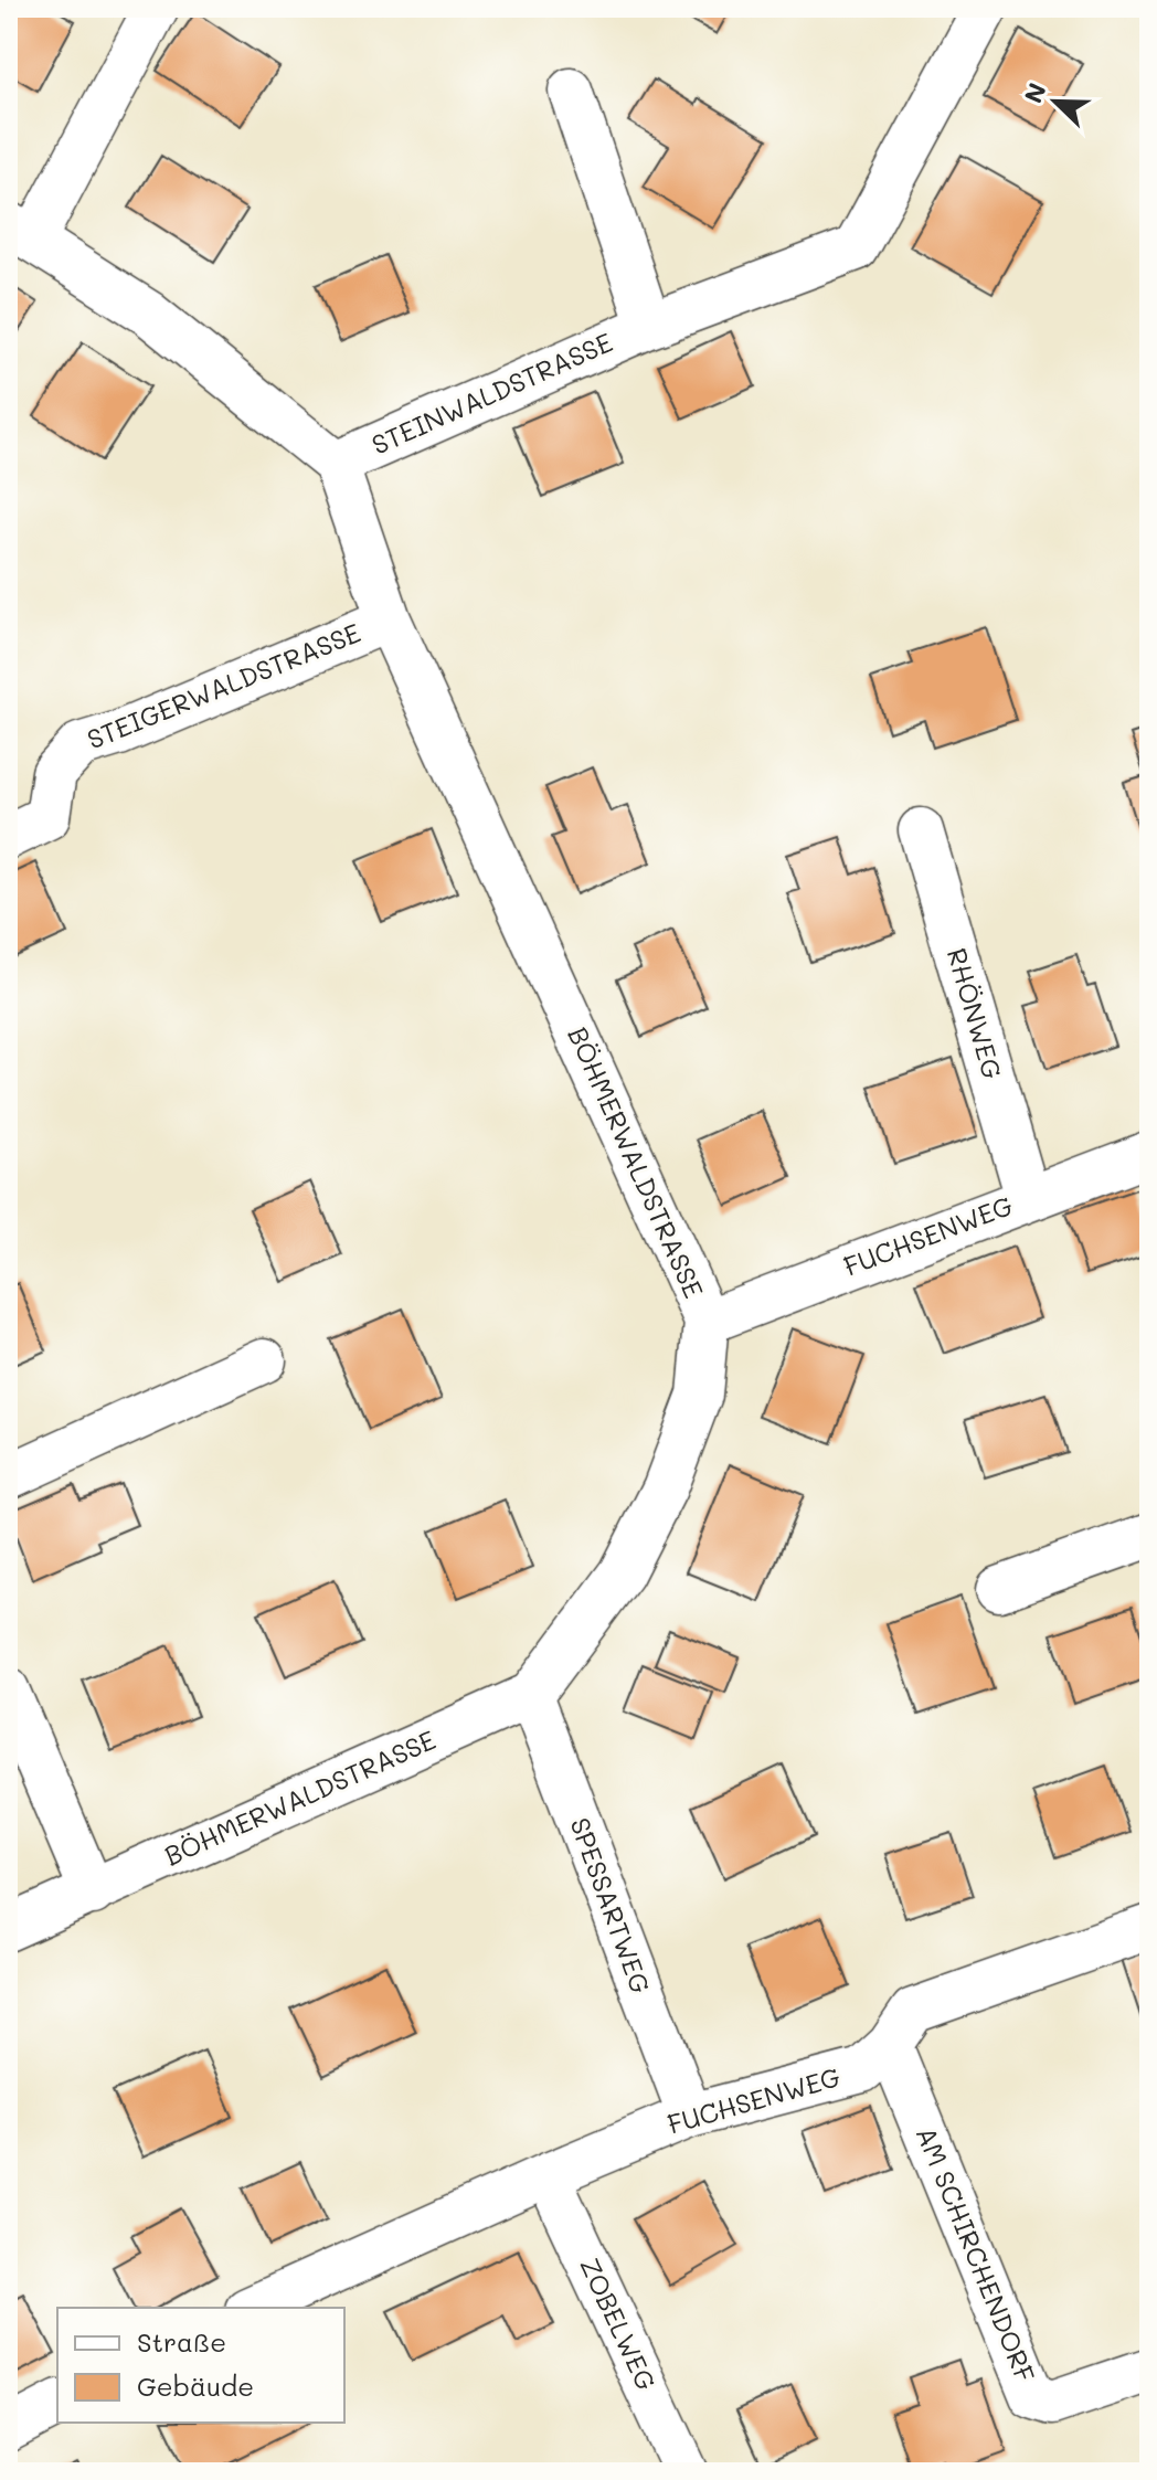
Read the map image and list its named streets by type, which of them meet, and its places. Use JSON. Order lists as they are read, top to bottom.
{
  "streets": {
    "street": [
      "STEINWALDSTRASSE",
      "STEIGERWALDSTRASSE",
      "RHÖNWEG",
      "BÖHMERWALDSTRASSE",
      "FUCHSENWEG",
      "SPESSARTWEG",
      "AM SCHIRCHENDORF",
      "ZOBELWEG"
    ]
  },
  "crossings": [
    ["STEINWALDSTRASSE", "BÖHMERWALDSTRASSE"],
    ["STEIGERWALDSTRASSE", "BÖHMERWALDSTRASSE"],
    ["RHÖNWEG", "FUCHSENWEG"],
    ["BÖHMERWALDSTRASSE", "FUCHSENWEG"],
    ["BÖHMERWALDSTRASSE", "SPESSARTWEG"],
    ["FUCHSENWEG", "SPESSARTWEG"],
    ["FUCHSENWEG", "AM SCHIRCHENDORF"],
    ["FUCHSENWEG", "ZOBELWEG"]
  ],
  "legend": ["Straße", "Gebäude"],
  "north": "top left"
}
